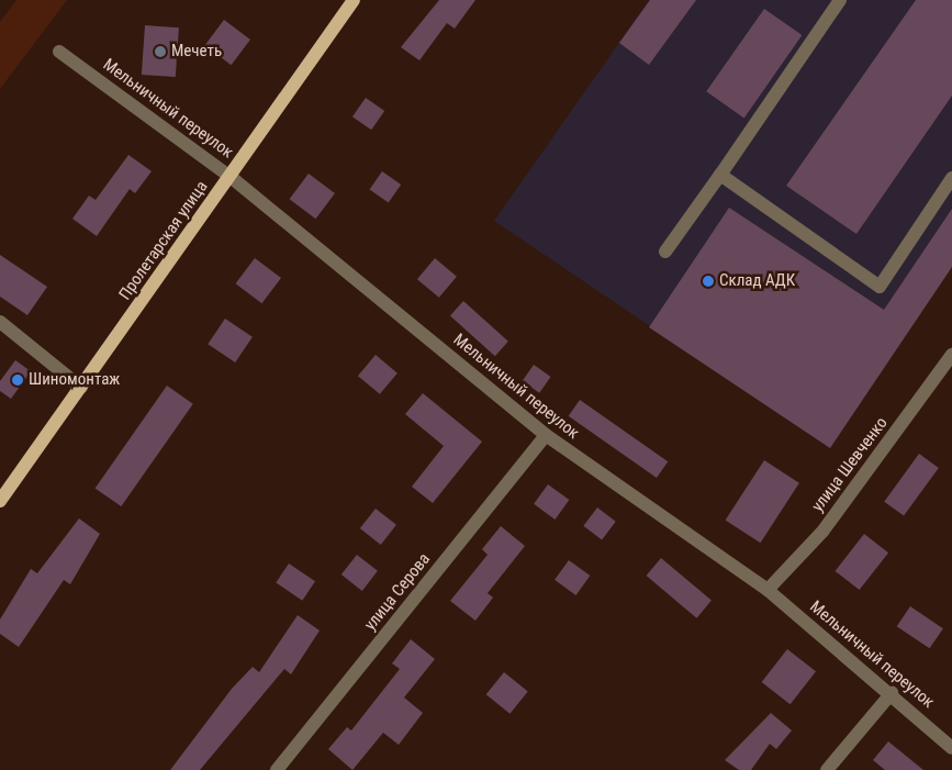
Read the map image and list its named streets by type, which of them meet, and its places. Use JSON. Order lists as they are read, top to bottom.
{
  "streets": {
    "main road": ["Пролетарская улица"],
    "street": ["Мельничный переулок", "улица Шевченко", "улица Серова"]
  },
  "crossings": [
    ["Мельничный переулок", "Пролетарская улица"],
    ["Мельничный переулок", "улица Шевченко"],
    ["Мельничный переулок", "улица Серова"]
  ],
  "places": ["Мечеть", "Склад АДК", "Шиномонтаж"]
}
